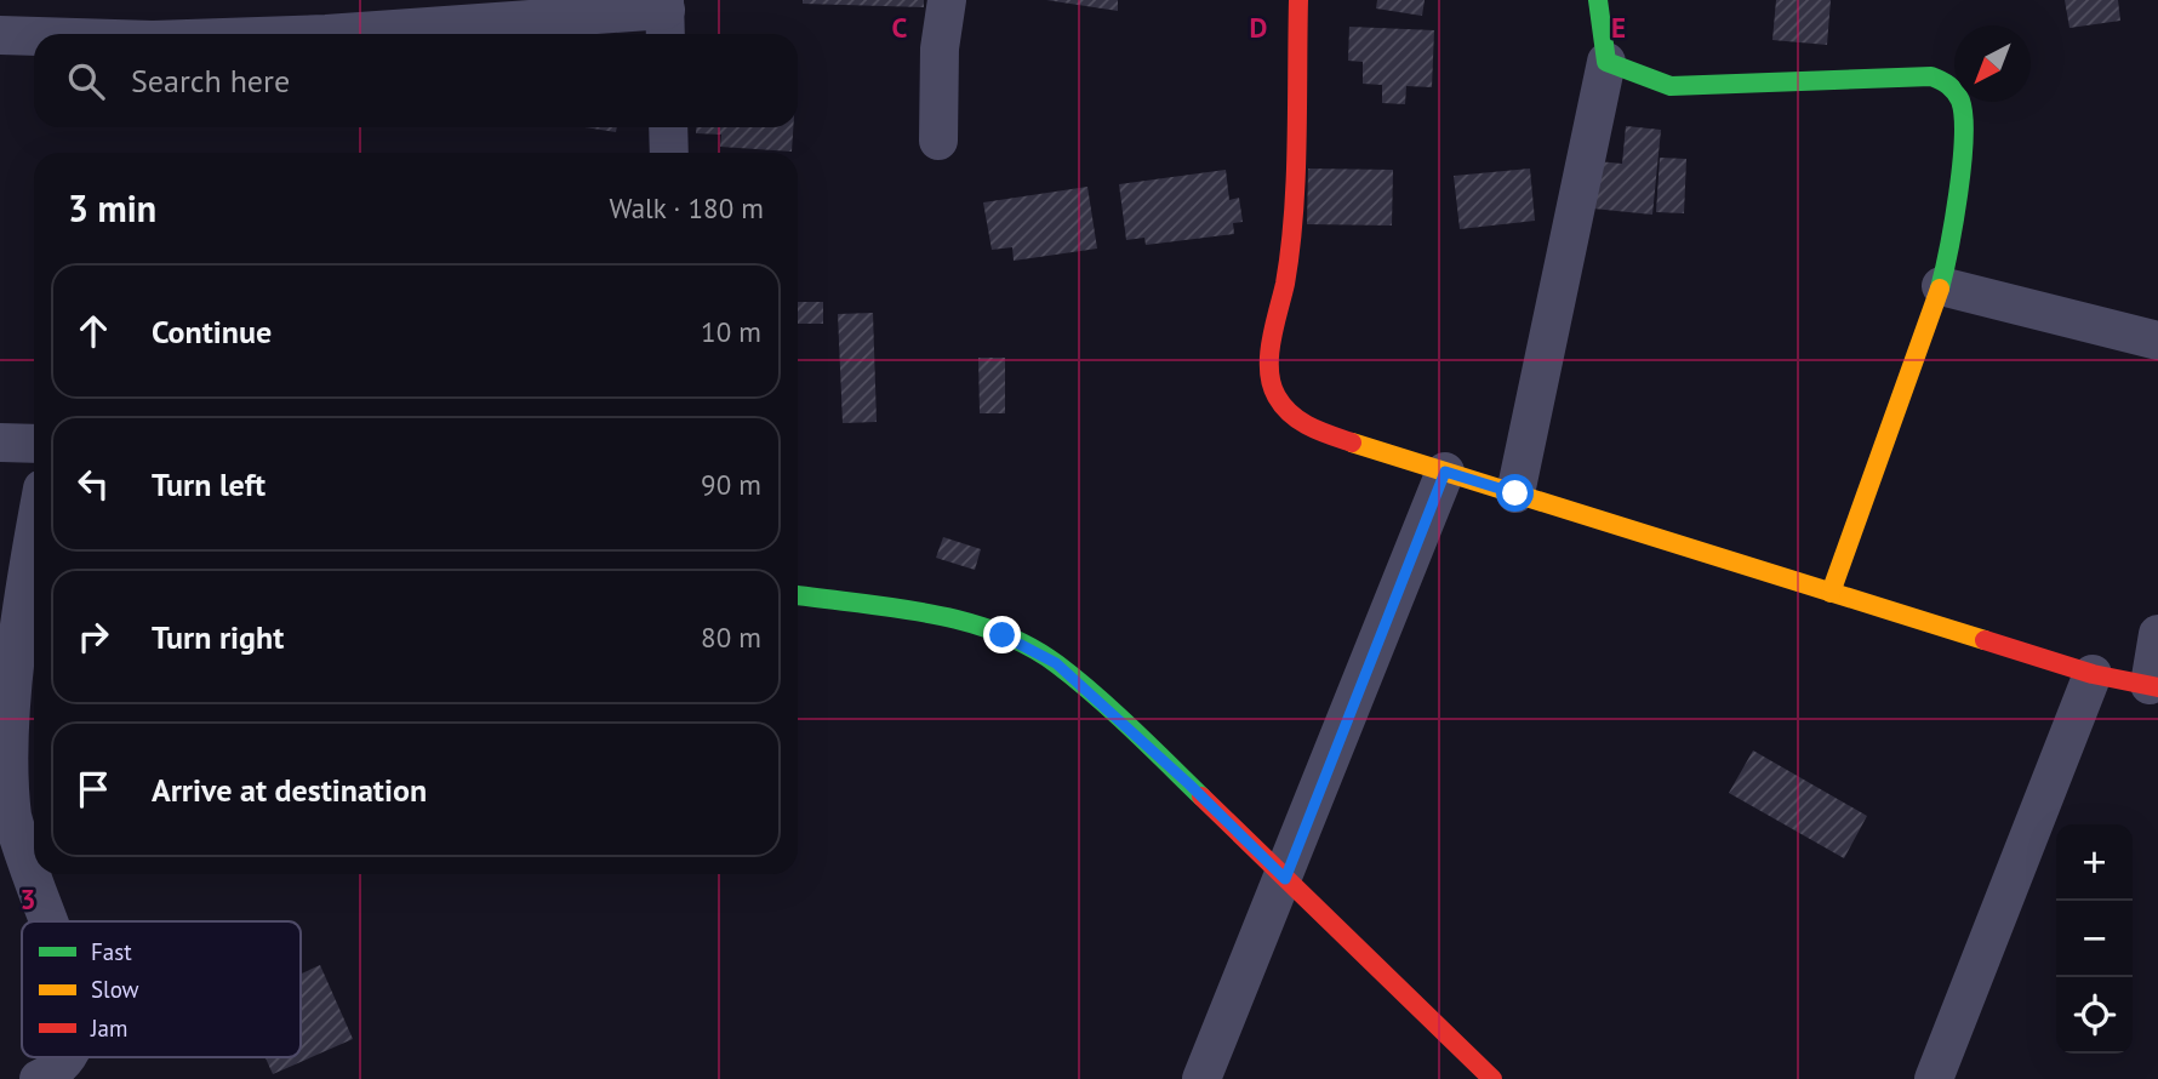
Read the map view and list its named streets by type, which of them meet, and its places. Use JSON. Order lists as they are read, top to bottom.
{
  "legend": ["Fast", "Slow", "Jam"],
  "north": "bottom left",
  "page": {
    "search": "Search here",
    "heading": ["3 min", "Walk · 180 m"],
    "list": [
      ["Continue", "10 m"],
      ["Turn left", "90 m"],
      ["Turn right", "80 m"],
      "Arrive at destination"
    ],
    "map_buttons": ["+", "−"]
  },
  "grid": {
    "columns": ["C", "D", "E"],
    "rows": ["3"]
  }
}
